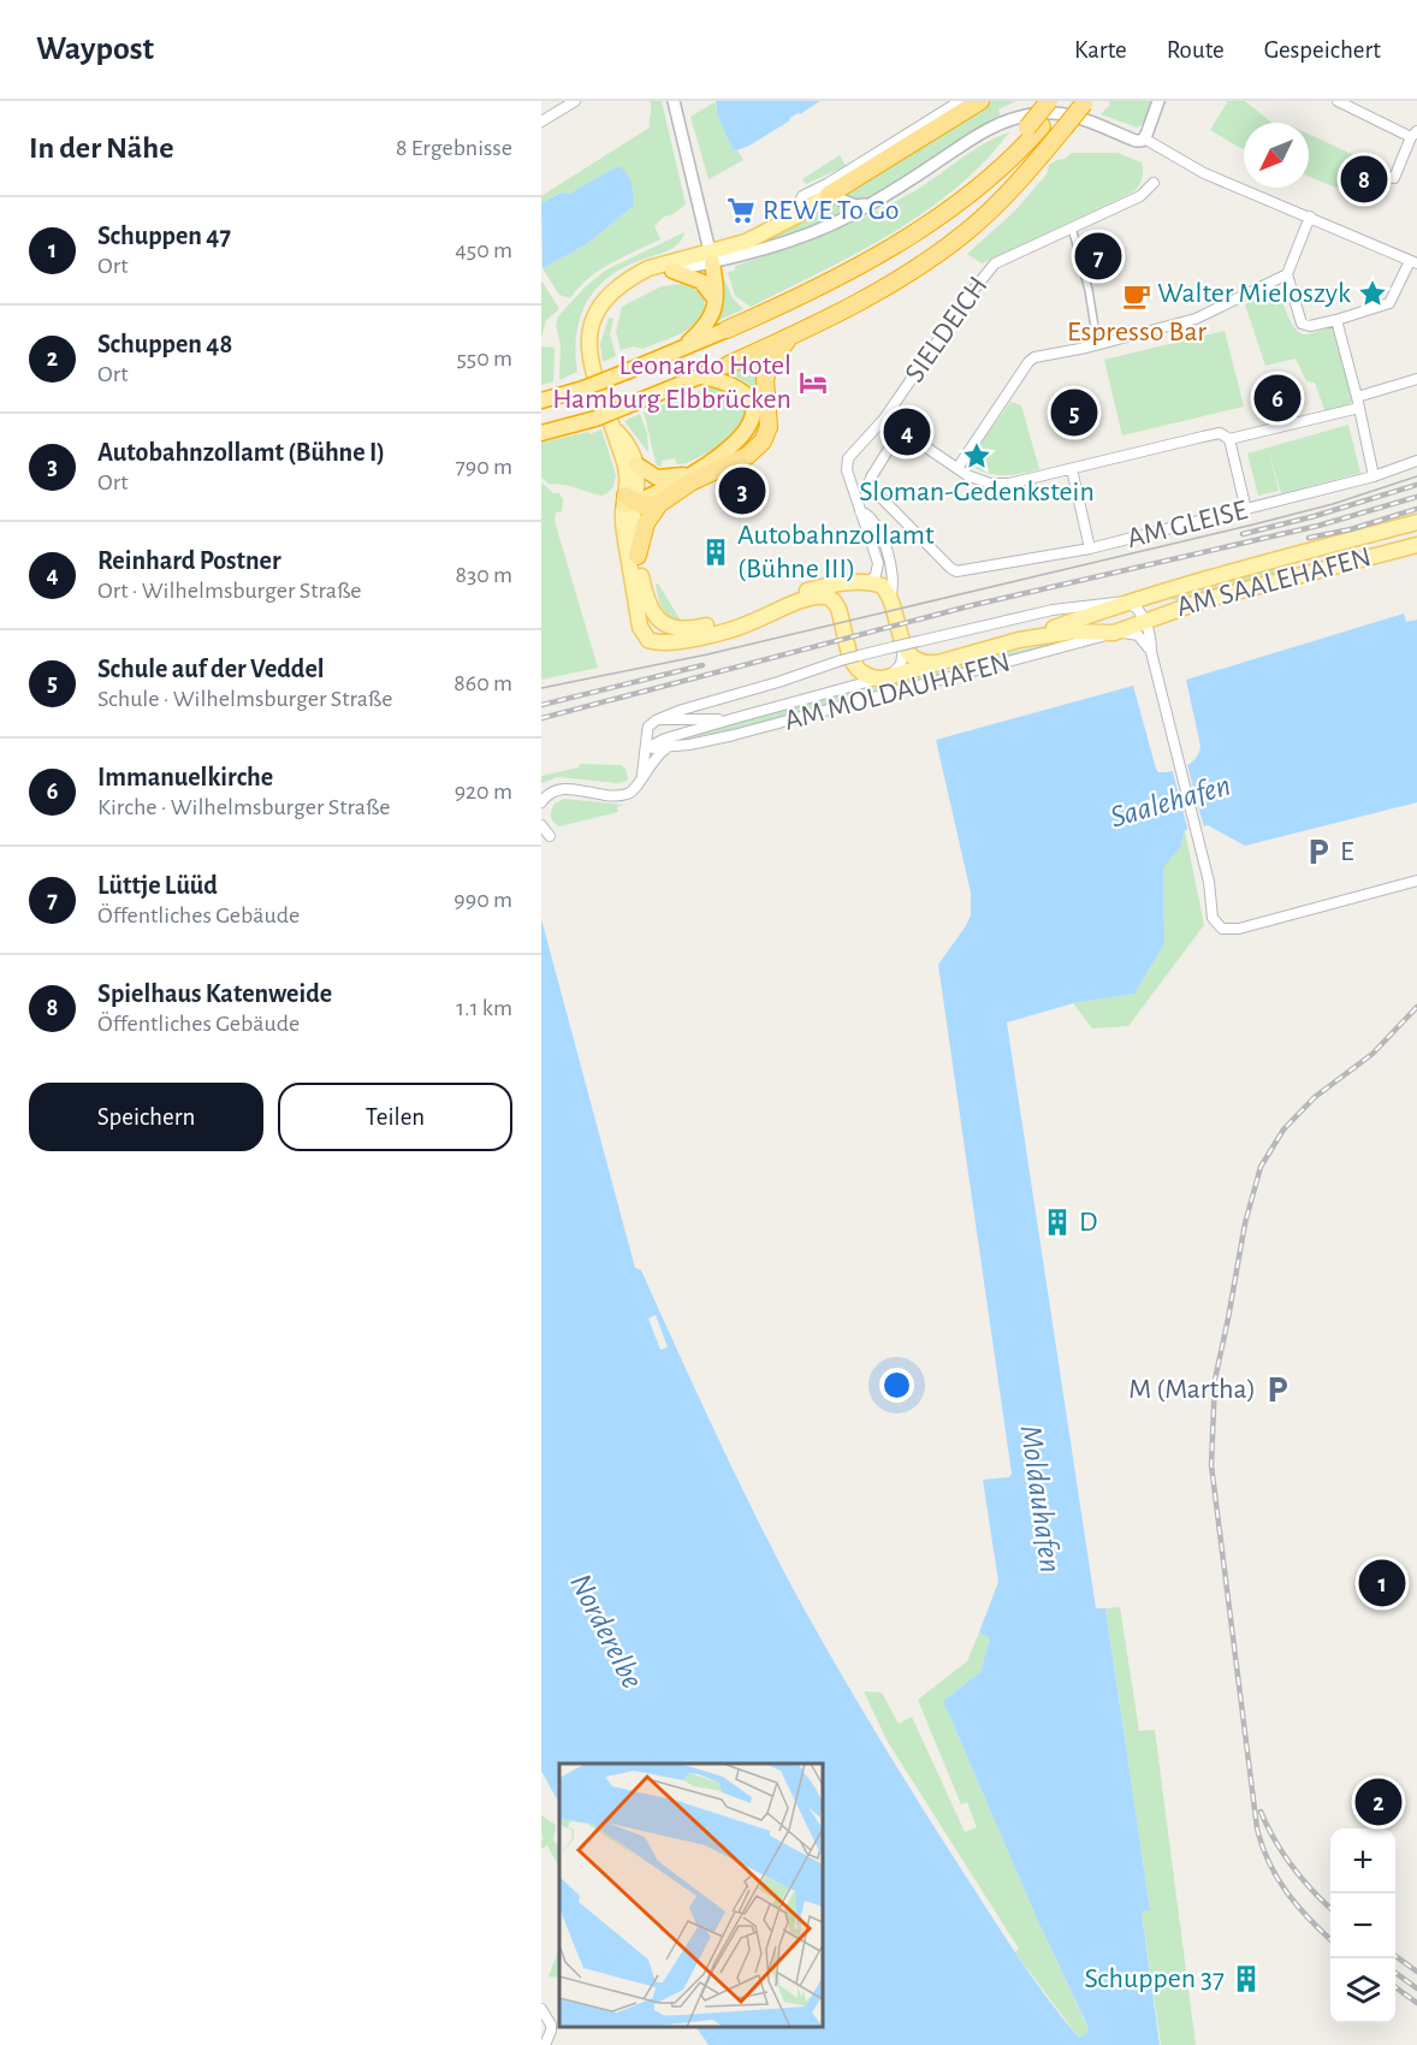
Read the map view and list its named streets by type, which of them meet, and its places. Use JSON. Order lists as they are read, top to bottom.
{
  "streets": {
    "main road": ["AM SAALEHAFEN", "AM MOLDAUHAFEN"],
    "street": ["SIELDEICH", "AM GLEISE"]
  },
  "crossings": [
    ["AM SAALEHAFEN", "AM MOLDAUHAFEN"]
  ],
  "water": ["Saalehafen", "Moldauhafen", "Norderelbe"],
  "places": {
    "supermarket": ["REWE To Go"],
    "place": ["Walter Mieloszyk", "Sloman-Gedenkstein"],
    "cafe": ["Espresso Bar"],
    "hotel": ["Leonardo Hotel Hamburg Elbbrücken"],
    "building": ["Autobahnzollamt (Bühne III)", "D", "Schuppen 37"],
    "parking": ["E", "M (Martha)"]
  },
  "north": "bottom left",
  "page": {
    "header": "Waypost",
    "nav": ["Karte", "Route", "Gespeichert"],
    "heading": ["In der Nähe", "8 Ergebnisse"],
    "pins": [
      "8",
      "7",
      "6",
      "5",
      "4",
      "3",
      "1",
      "2"
    ],
    "list": [
      {
        "mark": "1",
        "name": "Schuppen 47",
        "note": "Ort",
        "value": "450 m"
      },
      {
        "mark": "2",
        "name": "Schuppen 48",
        "note": "Ort",
        "value": "550 m"
      },
      {
        "mark": "3",
        "name": "Autobahnzollamt (Bühne I)",
        "note": "Ort",
        "value": "790 m"
      },
      {
        "mark": "4",
        "name": "Reinhard Postner",
        "note": "Ort · Wilhelmsburger Straße",
        "value": "830 m"
      },
      {
        "mark": "5",
        "name": "Schule auf der Veddel",
        "note": "Schule · Wilhelmsburger Straße",
        "value": "860 m"
      },
      {
        "mark": "6",
        "name": "Immanuelkirche",
        "note": "Kirche · Wilhelmsburger Straße",
        "value": "920 m"
      },
      {
        "mark": "7",
        "name": "Lüttje Lüüd",
        "note": "Öffentliches Gebäude",
        "value": "990 m"
      },
      {
        "mark": "8",
        "name": "Spielhaus Katenweide",
        "note": "Öffentliches Gebäude",
        "value": "1.1 km"
      }
    ],
    "buttons": ["Speichern", "Teilen"],
    "map_buttons": ["+", "−"]
  }
}
